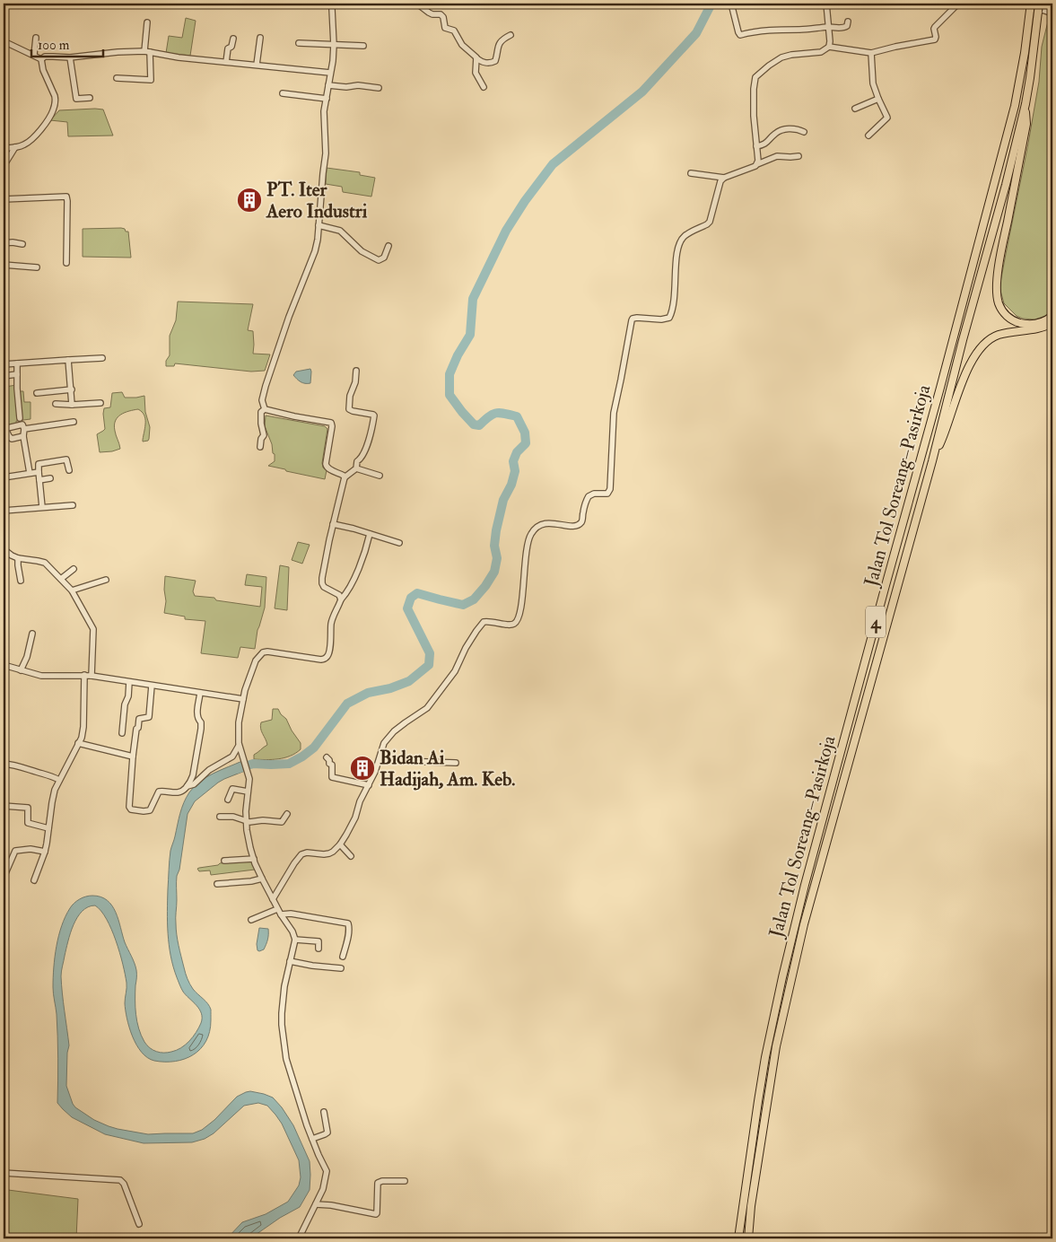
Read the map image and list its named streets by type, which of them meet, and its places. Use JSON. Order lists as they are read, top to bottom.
{
  "streets": {
    "highway": ["Jalan Tol Soreang–Pasirkoja", "4"]
  },
  "places": {
    "building": ["PT. Iter Aero Industri", "Bidan Ai Hadijah, Am. Keb."]
  },
  "scale_bar": "100 m"
}
